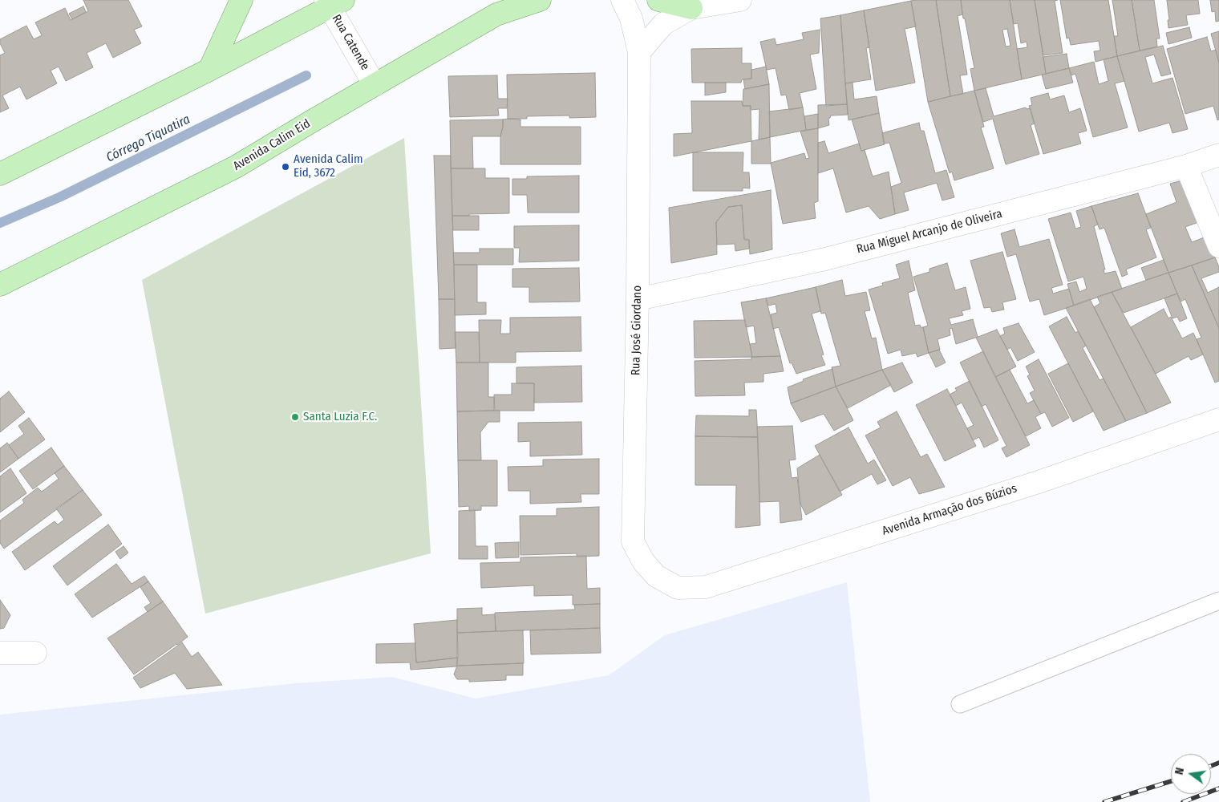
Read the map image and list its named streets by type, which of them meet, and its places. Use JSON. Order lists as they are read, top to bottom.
{
  "streets": {
    "main road": ["Avenida Calim Eid"],
    "street": [
      "Rua Catende",
      "Rua Miguel Arcanjo de Oliveira",
      "Rua José Giordano",
      "Avenida Armação dos Búzios"
    ]
  },
  "crossings": [
    ["Rua Catende", "Avenida Calim Eid"],
    ["Rua Miguel Arcanjo de Oliveira", "Rua José Giordano"],
    ["Rua José Giordano", "Avenida Armação dos Búzios"]
  ],
  "water": ["Córrego Tiquatira"],
  "places": ["Avenida Calim Eid, 3672", "Santa Luzia F.C."],
  "north": "left"
}
